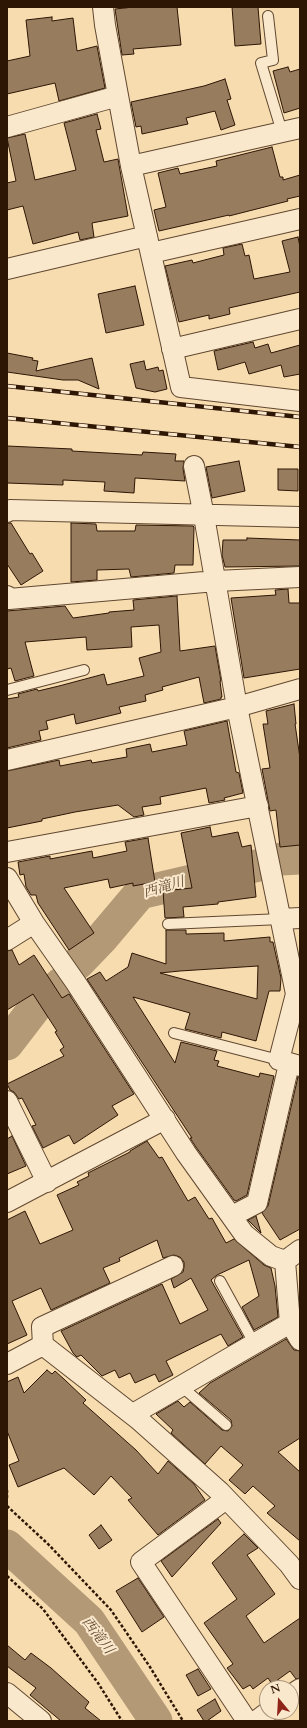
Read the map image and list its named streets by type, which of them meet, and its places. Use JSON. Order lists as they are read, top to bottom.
{
  "water": ["西滝川"],
  "north": "top"
}
